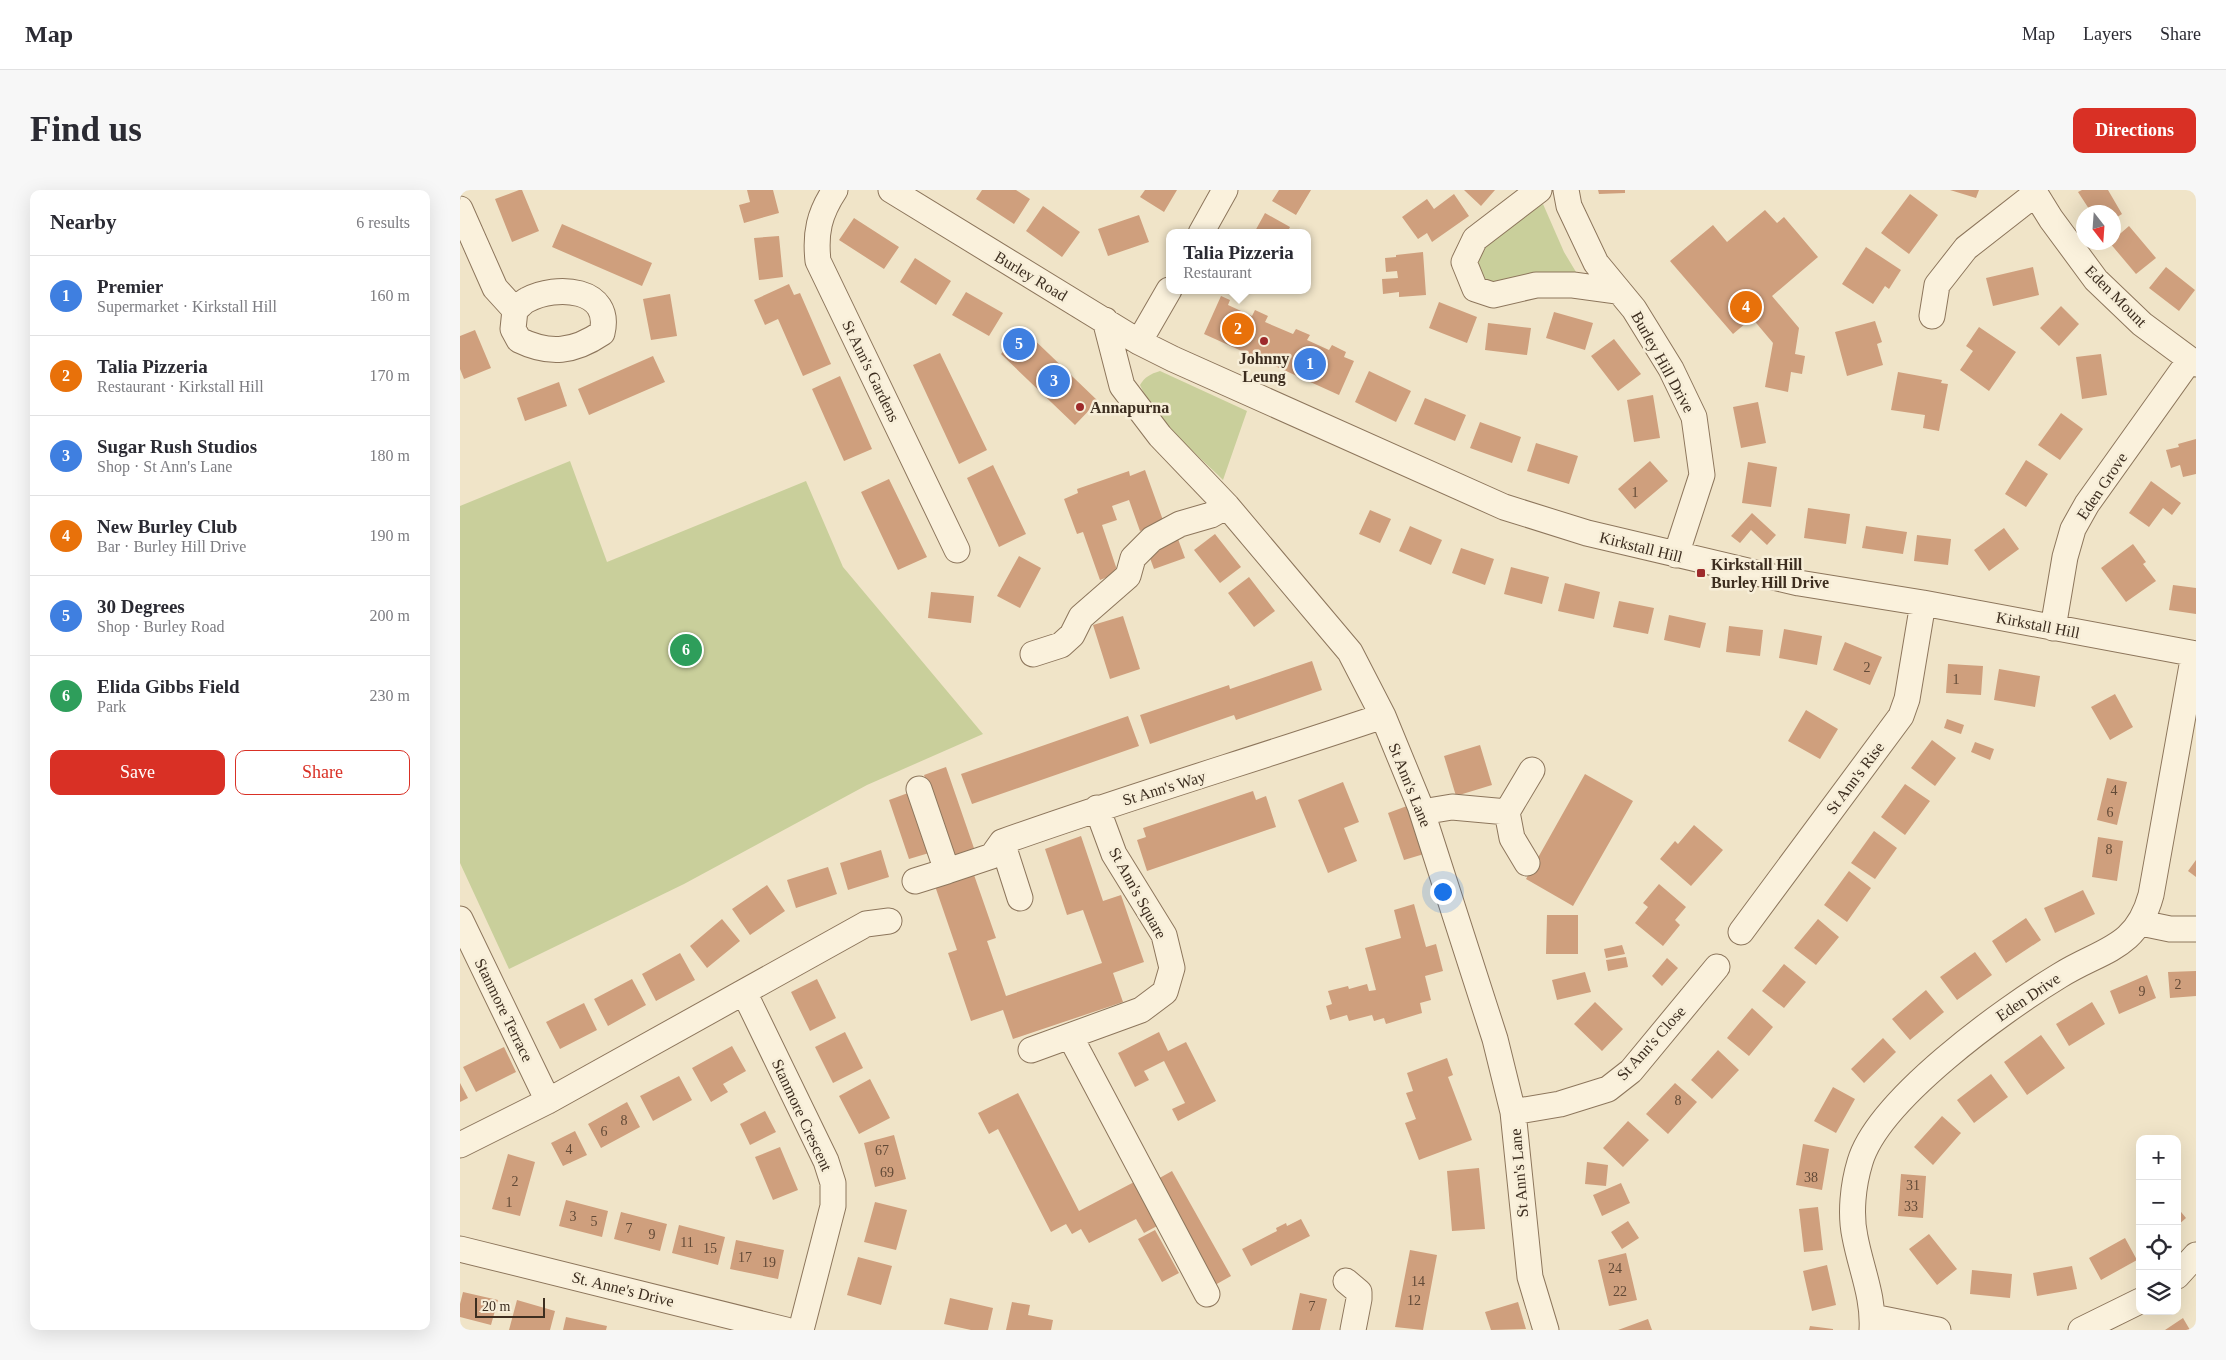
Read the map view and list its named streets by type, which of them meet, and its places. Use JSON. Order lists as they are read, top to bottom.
{
  "streets": {
    "street": [
      "Burley Road",
      "Eden Mount",
      "Burley Hill Drive",
      "St Ann's Gardens",
      "Eden Grove",
      "Kirkstall Hill",
      "St Ann's Rise",
      "St Ann's Lane",
      "St Ann's Way",
      "St Ann's Square",
      "Eden Drive",
      "Stanmore Terrace",
      "St Ann's Close",
      "Stanmore Crescent",
      "St. Anne's Drive"
    ]
  },
  "crossings": [
    ["Burley Road", "Kirkstall Hill"],
    ["Burley Road", "St Ann's Lane"],
    ["Eden Mount", "Eden Grove"],
    ["Burley Hill Drive", "Kirkstall Hill"],
    ["Eden Grove", "Kirkstall Hill"],
    ["Kirkstall Hill", "St Ann's Rise"],
    ["Kirkstall Hill", "Eden Drive"],
    ["St Ann's Lane", "St Ann's Way"],
    ["St Ann's Lane", "St Ann's Close"],
    ["St Ann's Way", "St Ann's Square"]
  ],
  "places": {
    "other": ["Johnny Leung", "Annapurna"],
    "transit": ["Kirkstall Hill Burley Hill Drive"]
  },
  "house_numbers": [
    "1",
    "2",
    "1",
    "4",
    "6",
    "8",
    "2",
    "9",
    "8",
    "8",
    "6",
    "4",
    "67",
    "69",
    "38",
    "2",
    "31",
    "1",
    "33",
    "3",
    "5",
    "7",
    "9",
    "11",
    "15",
    "17",
    "19",
    "24",
    "14",
    "22",
    "12",
    "7"
  ],
  "scale_bar": "20 m",
  "north": "bottom",
  "page": {
    "header": "Map",
    "nav": ["Map", "Layers", "Share"],
    "buttons": [
      "Directions",
      ["Save", "Share"]
    ],
    "title": "Find us",
    "heading": ["Nearby", "6 results"],
    "popup": ["Talia Pizzeria", "Restaurant"],
    "list": [
      {
        "mark": "1",
        "name": "Premier",
        "note": "Supermarket · Kirkstall Hill",
        "value": "160 m"
      },
      {
        "mark": "2",
        "name": "Talia Pizzeria",
        "note": "Restaurant · Kirkstall Hill",
        "value": "170 m"
      },
      {
        "mark": "3",
        "name": "Sugar Rush Studios",
        "note": "Shop · St Ann's Lane",
        "value": "180 m"
      },
      {
        "mark": "4",
        "name": "New Burley Club",
        "note": "Bar · Burley Hill Drive",
        "value": "190 m"
      },
      {
        "mark": "5",
        "name": "30 Degrees",
        "note": "Shop · Burley Road",
        "value": "200 m"
      },
      {
        "mark": "6",
        "name": "Elida Gibbs Field",
        "note": "Park",
        "value": "230 m"
      }
    ],
    "pins": [
      "4",
      "2",
      "5",
      "1",
      "3",
      "6"
    ],
    "map_buttons": ["+", "−"],
    "scale": "20 m"
  }
}
